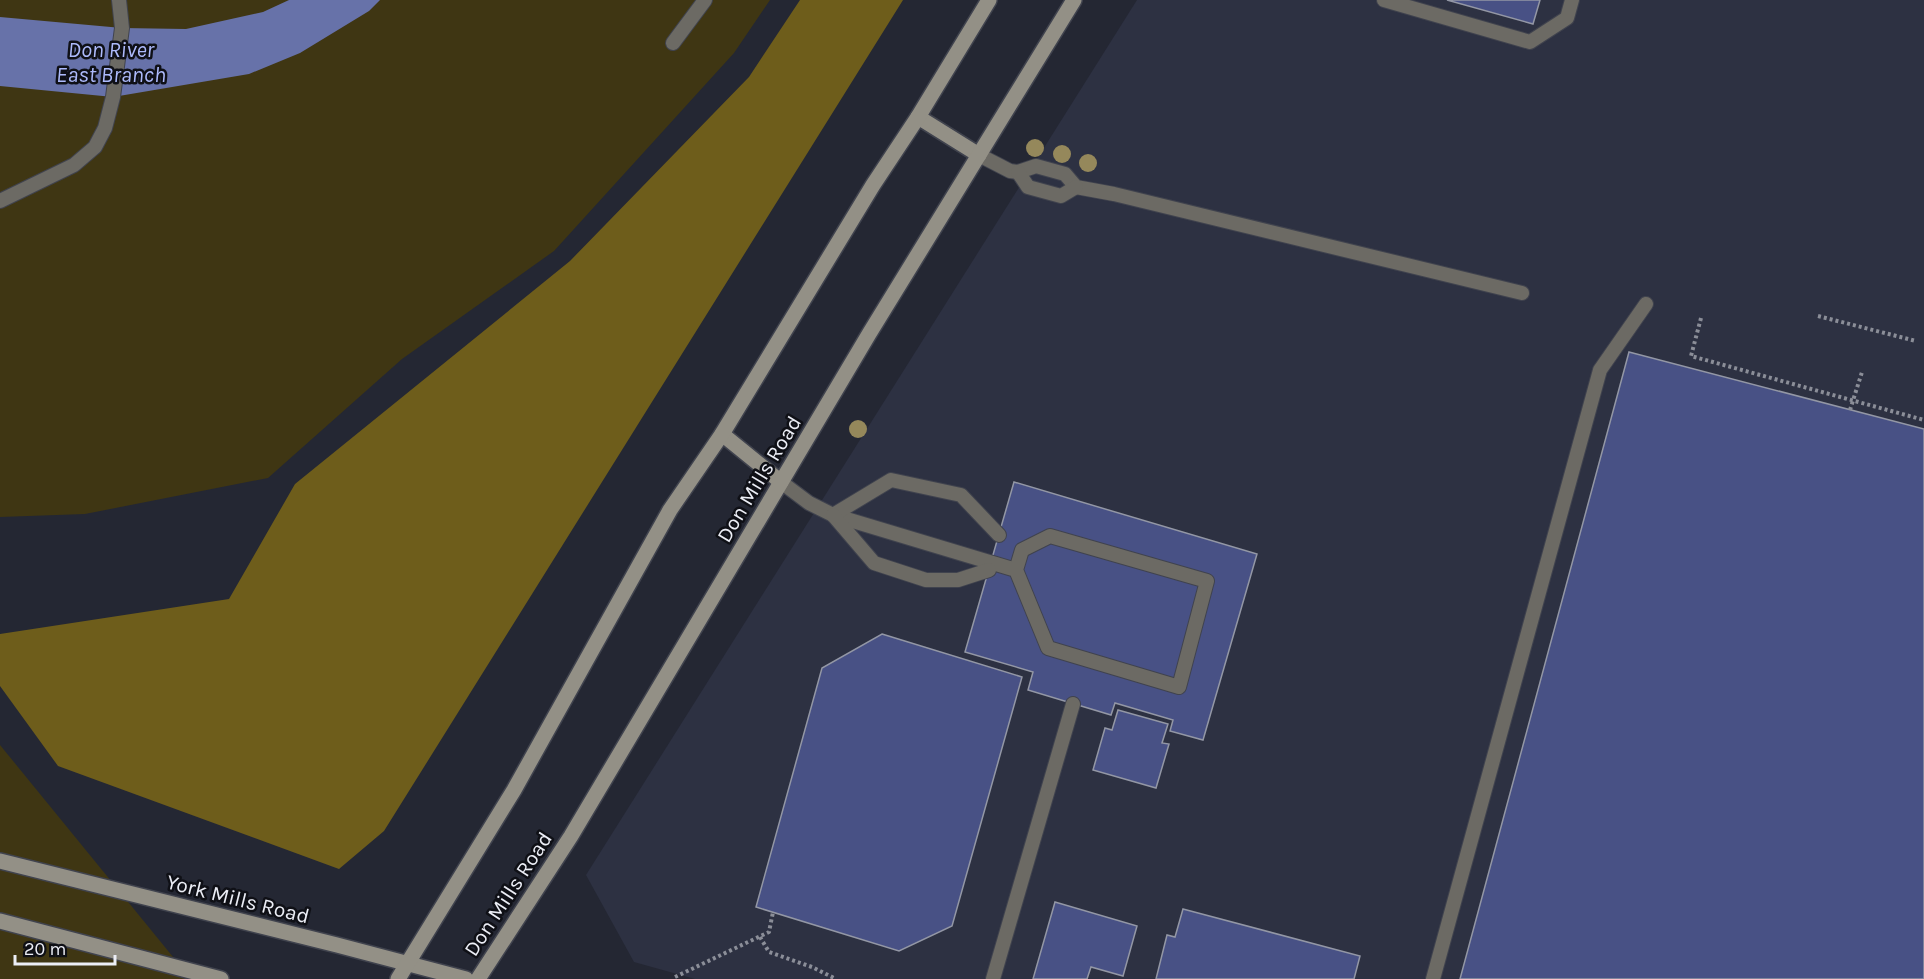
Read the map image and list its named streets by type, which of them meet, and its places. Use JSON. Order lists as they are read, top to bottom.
{
  "streets": {
    "main road": ["Don Mills Road", "York Mills Road"]
  },
  "water": ["Don River East Branch"],
  "scale_bar": "20 m"
}
